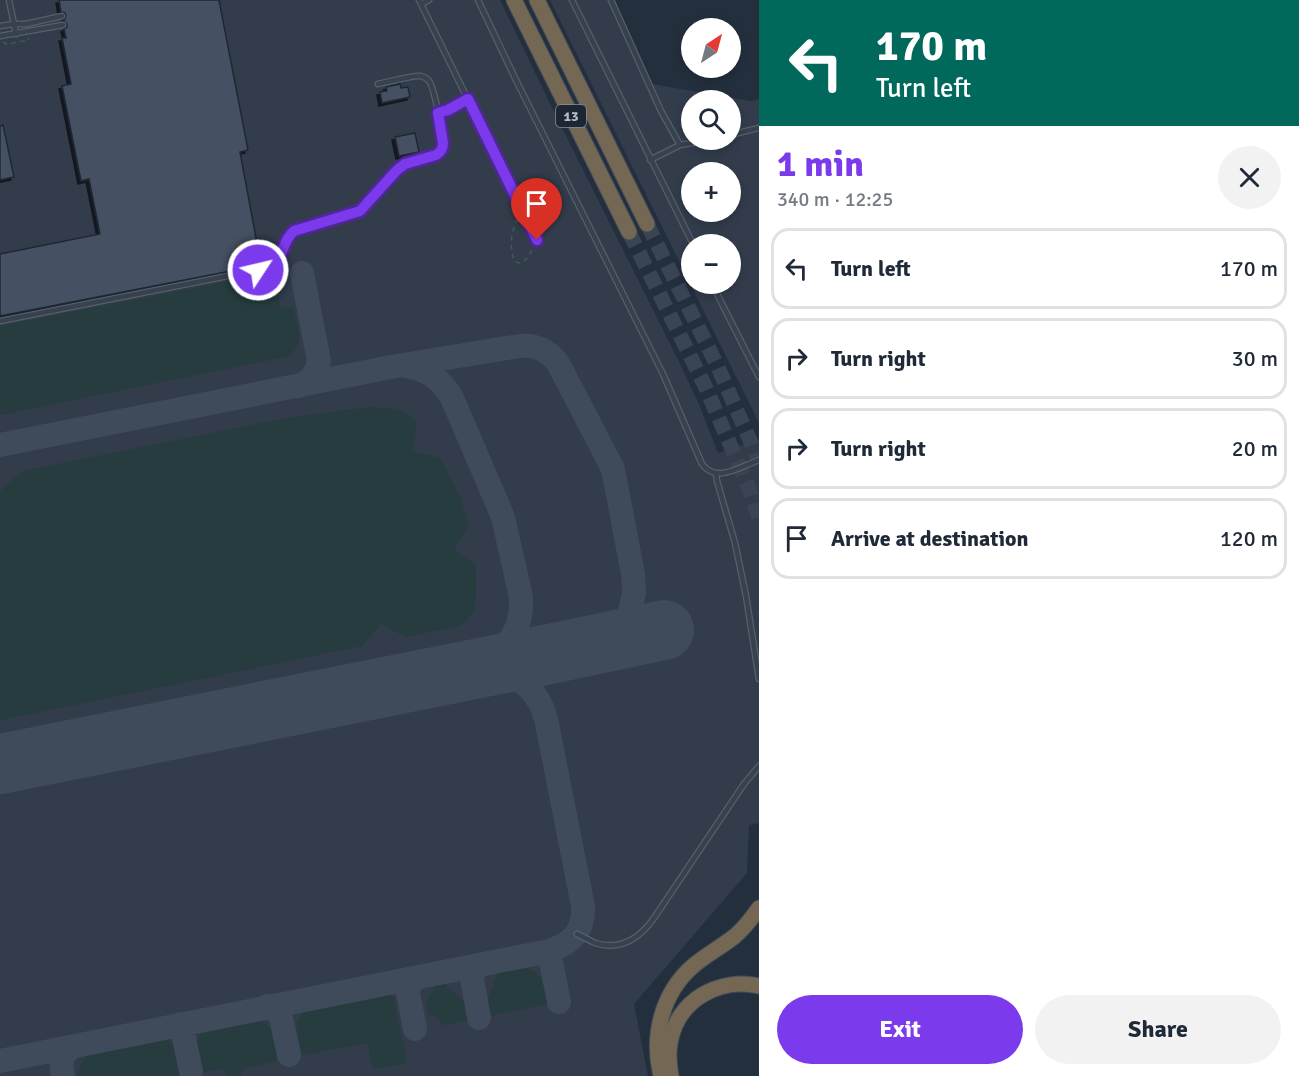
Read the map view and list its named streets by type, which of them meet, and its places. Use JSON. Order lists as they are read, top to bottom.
{
  "streets": {
    "highway": ["13"]
  },
  "north": "top right",
  "page": {
    "turn": ["170 m", "Turn left"],
    "map_buttons": ["+", "−"],
    "heading": ["1 min", "340 m · 12:25"],
    "list": [
      {
        "name": "Turn left",
        "value": "170 m"
      },
      {
        "name": "Turn right",
        "value": "30 m"
      },
      {
        "name": "Turn right",
        "value": "20 m"
      },
      {
        "name": "Arrive at destination",
        "value": "120 m"
      }
    ],
    "buttons": ["Exit", "Share"]
  }
}
